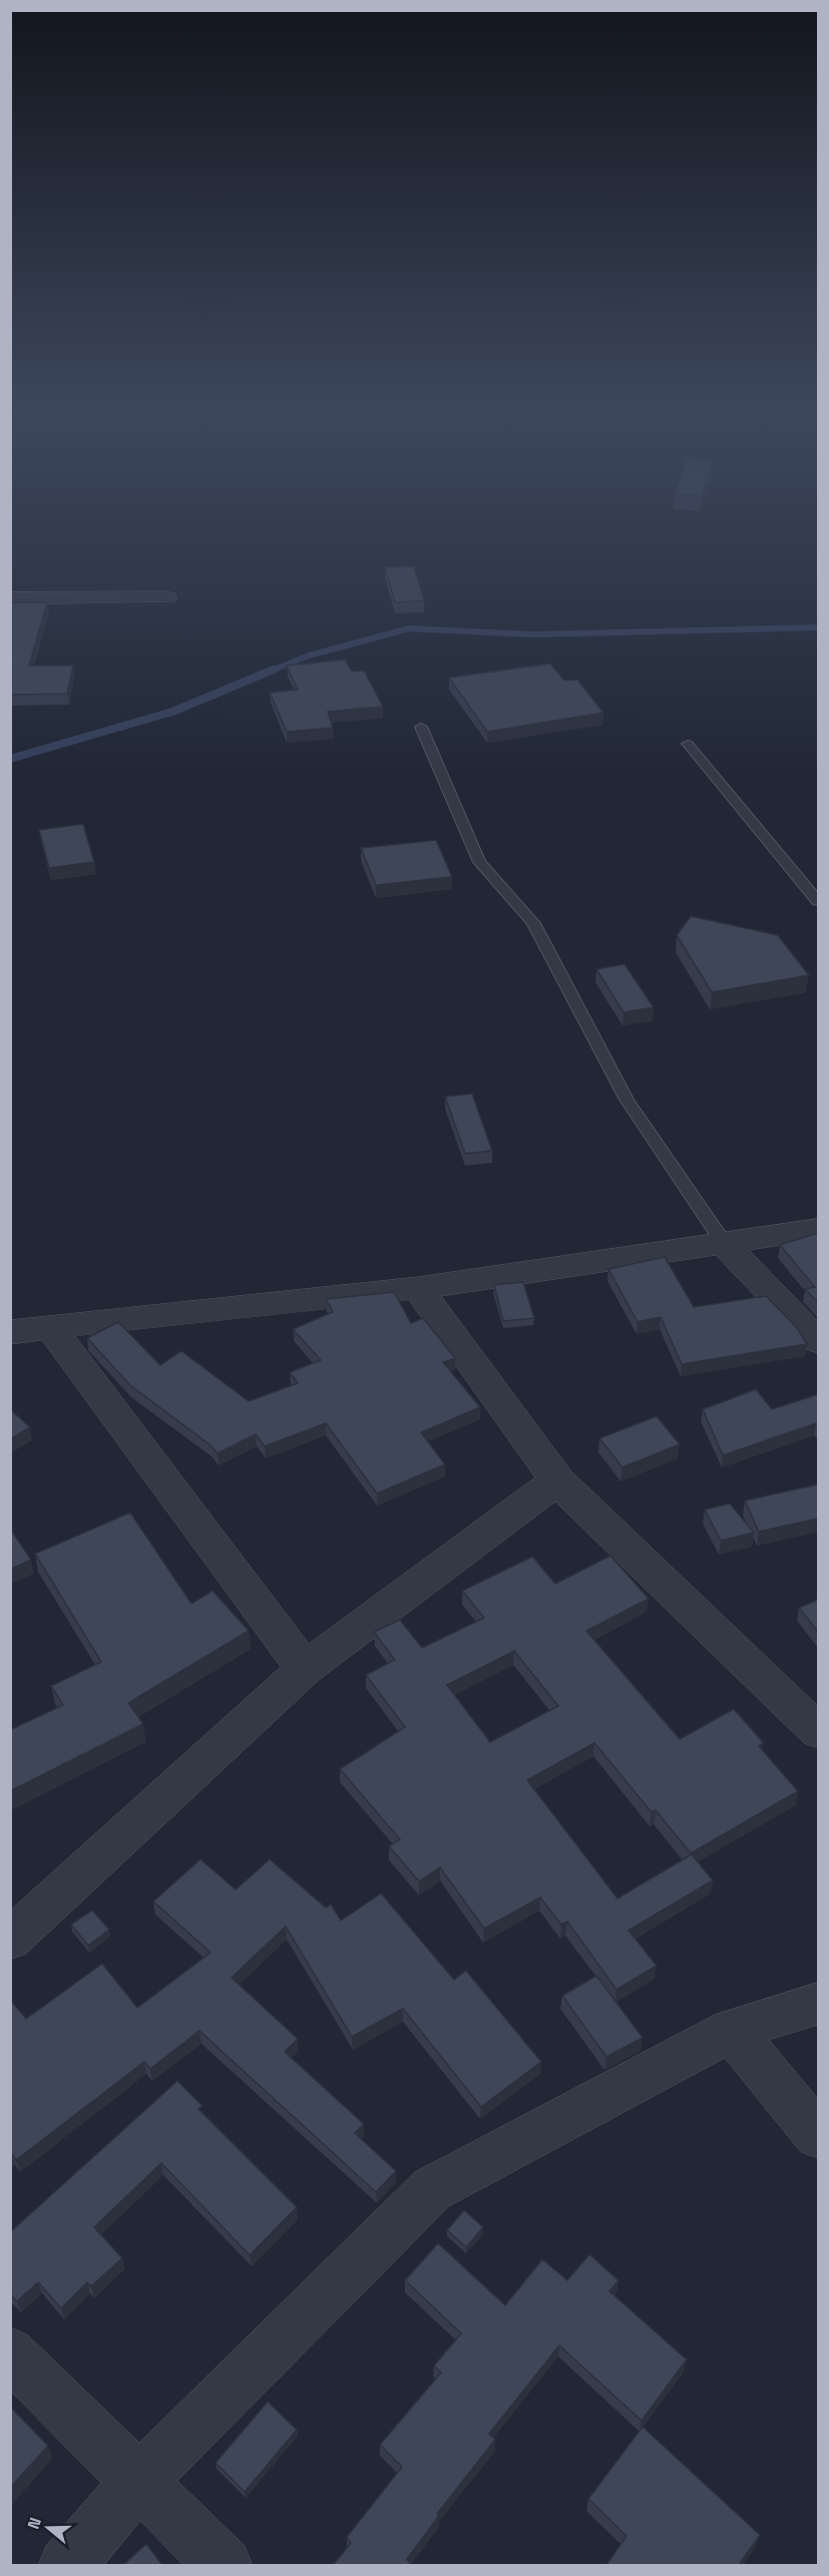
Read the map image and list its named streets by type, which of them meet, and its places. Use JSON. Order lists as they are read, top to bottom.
{
  "north": "left"
}
